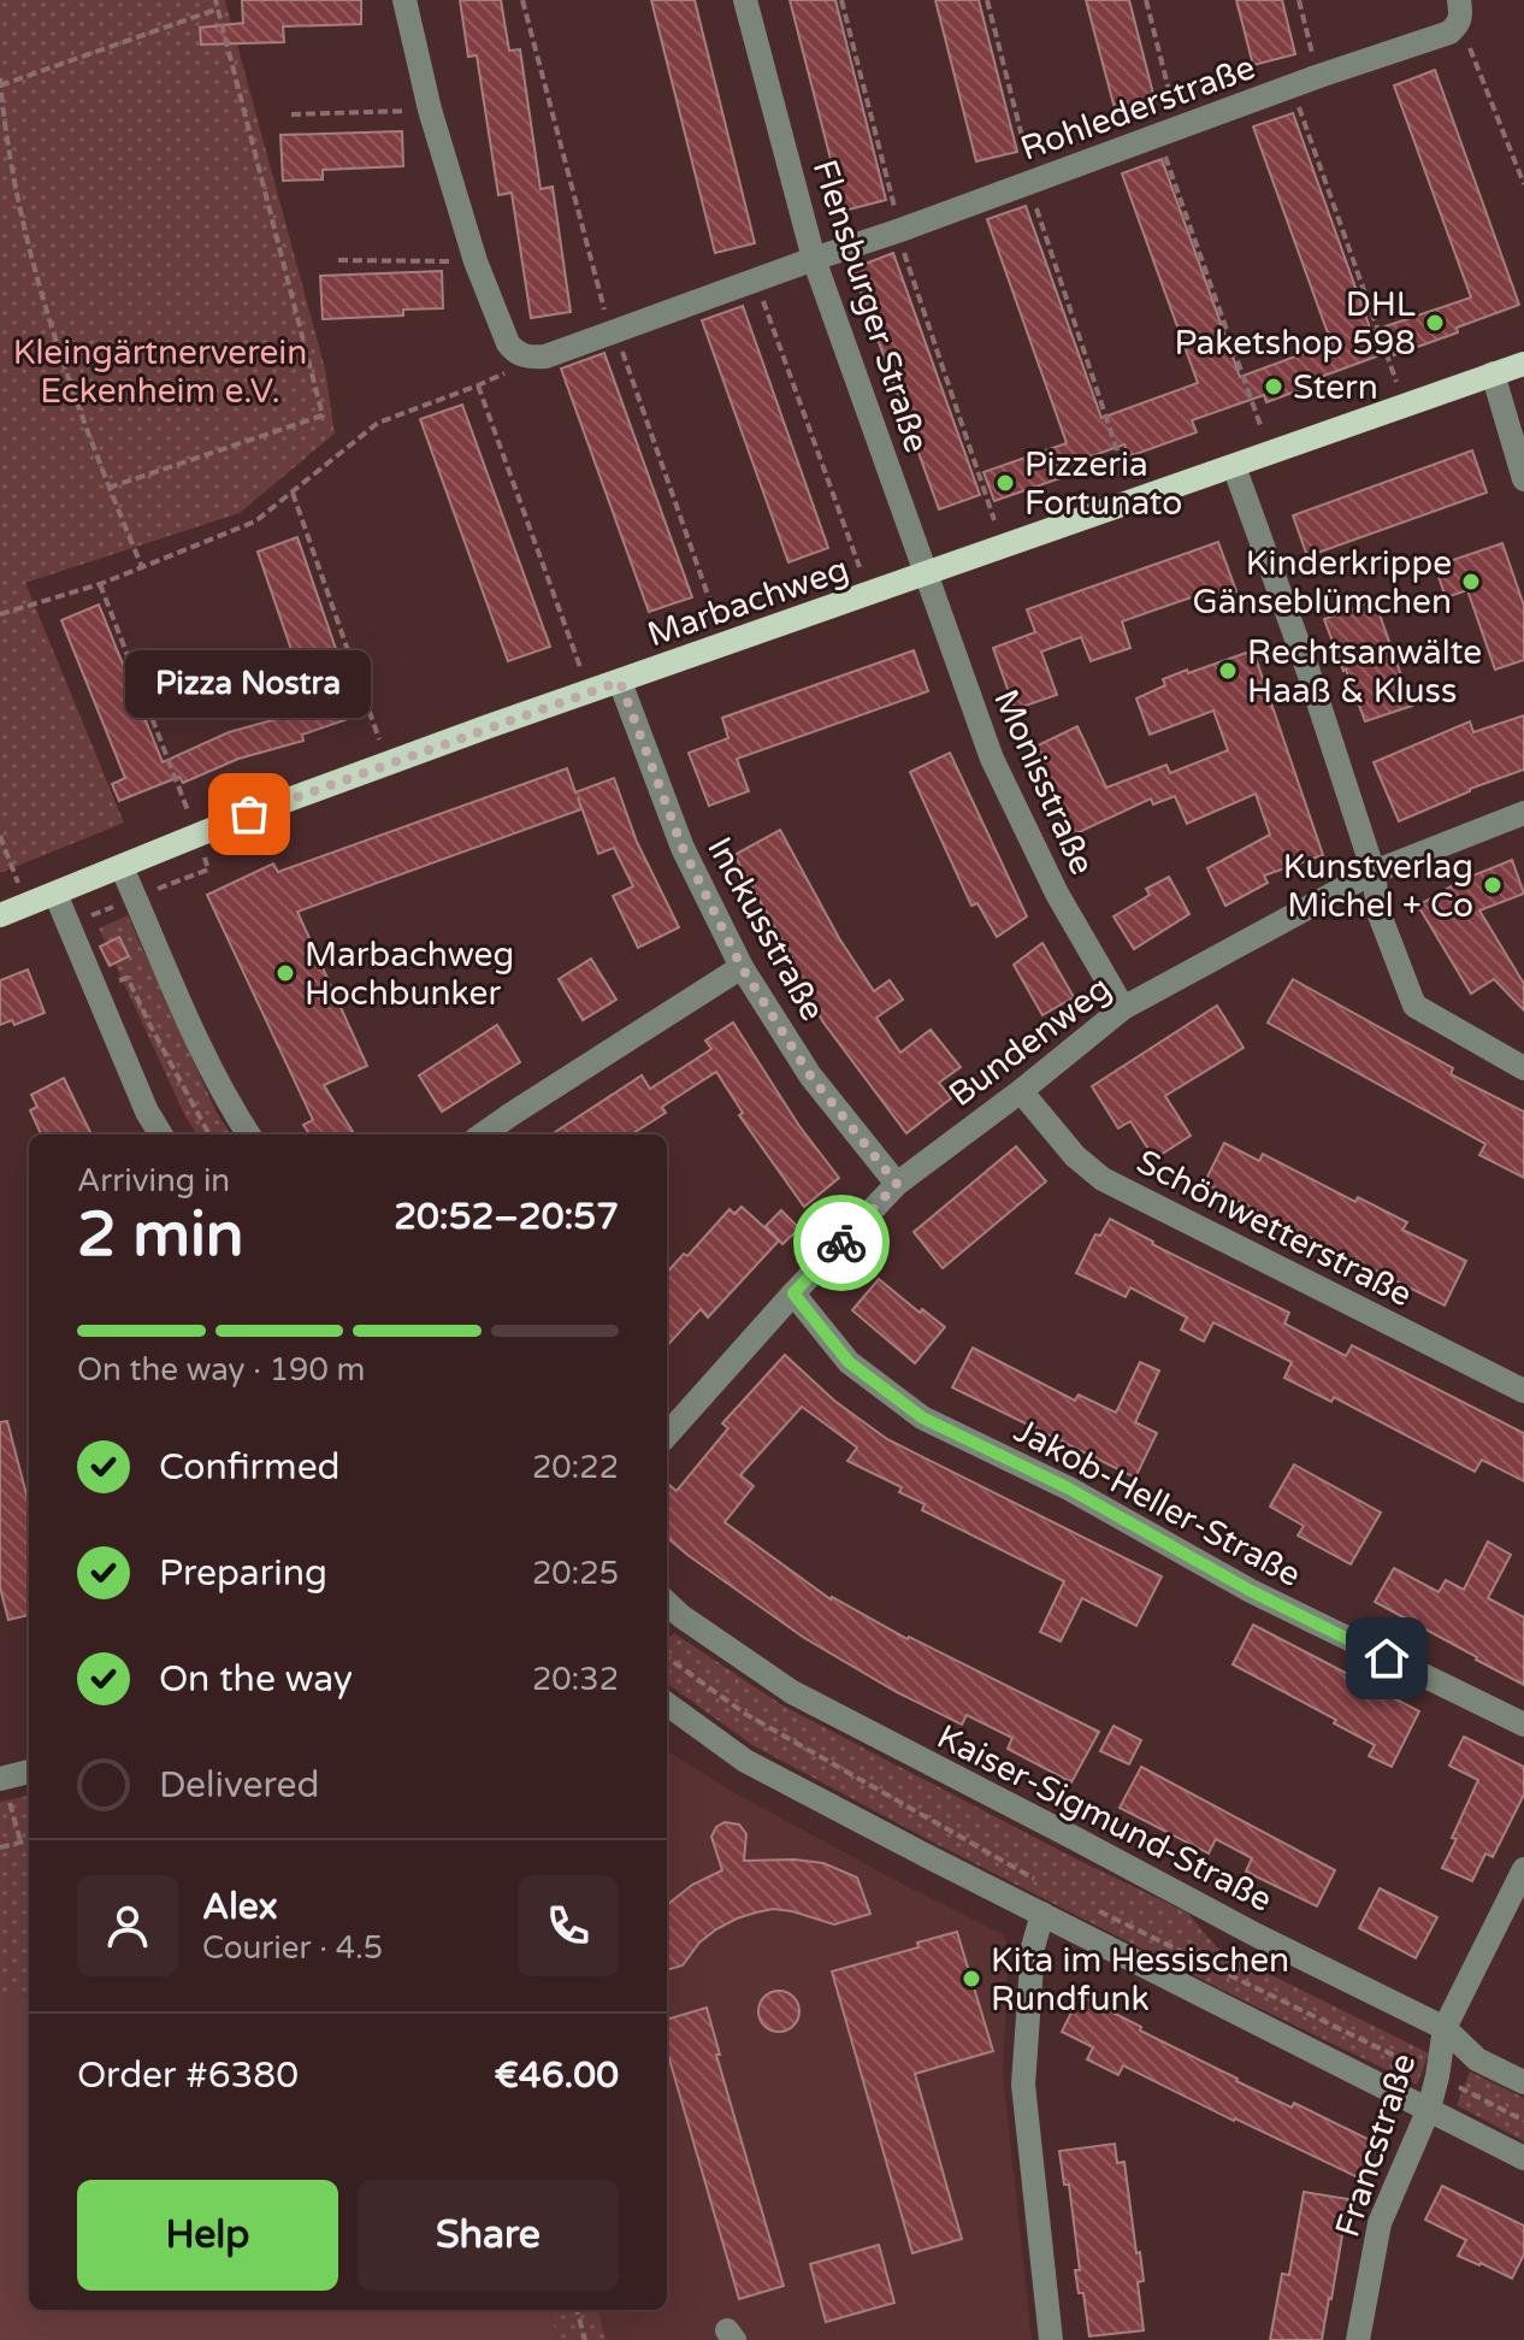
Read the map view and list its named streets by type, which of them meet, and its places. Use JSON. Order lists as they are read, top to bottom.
{
  "streets": {
    "main road": ["Marbachweg"],
    "street": [
      "Rohlederstraße",
      "Flensburger Straße",
      "Monisstraße",
      "Inckusstraße",
      "Bundenweg",
      "Schönwetterstraße",
      "Jakob-Heller-Straße",
      "Kaiser-Sigmund-Straße",
      "Francstraße"
    ]
  },
  "crossings": [
    ["Rohlederstraße", "Flensburger Straße"],
    ["Flensburger Straße", "Marbachweg"],
    ["Flensburger Straße", "Monisstraße"],
    ["Marbachweg", "Monisstraße"],
    ["Marbachweg", "Inckusstraße"],
    ["Monisstraße", "Bundenweg"],
    ["Inckusstraße", "Bundenweg"],
    ["Bundenweg", "Schönwetterstraße"],
    ["Bundenweg", "Jakob-Heller-Straße"],
    ["Kaiser-Sigmund-Straße", "Francstraße"]
  ],
  "parks": ["Kleingärtnerverein Eckenheim e.V."],
  "places": [
    "DHL Paketshop 598",
    "Stern",
    "Pizzeria Fortunato",
    "Kinderkrippe Gänseblümchen",
    "Rechtsanwälte Haaß & Kluss",
    "Pizza Nostra",
    "Kunstverlag Michel + Co",
    "Marbachweg Hochbunker",
    "Kita im Hessischen Rundfunk"
  ],
  "page": {
    "bubble": "Pizza Nostra",
    "heading": ["2 min", "Arriving in", "20:52–20:57"],
    "panel": [
      "Alex",
      "Courier · 4.5",
      "Order #6380",
      "€46.00"
    ],
    "bar": "On the way · 190 m",
    "list": [
      ["Confirmed", "20:22"],
      ["Preparing", "20:25"],
      ["On the way", "20:32"],
      "Delivered"
    ],
    "buttons": ["Help", "Share"]
  }
}
